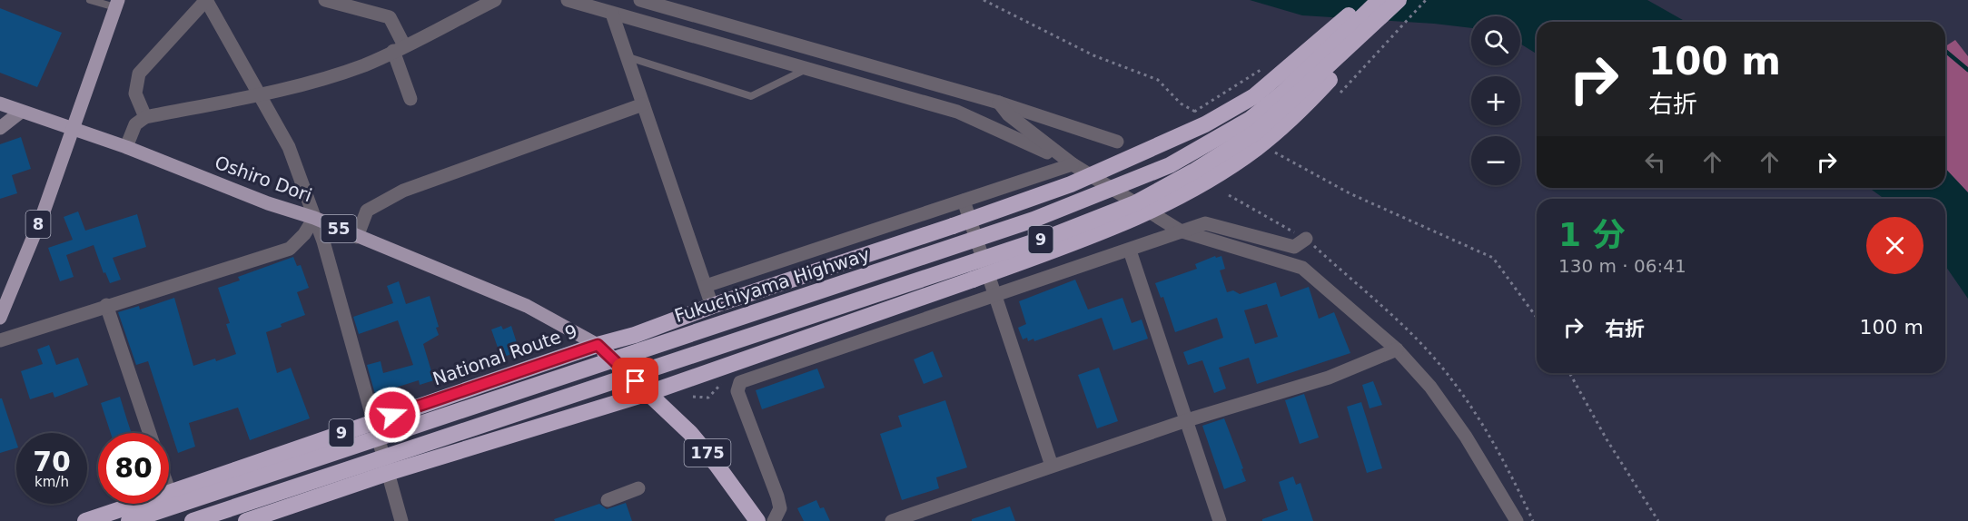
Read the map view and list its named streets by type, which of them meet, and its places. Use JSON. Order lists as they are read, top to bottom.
{
  "streets": {
    "highway": [
      "9",
      "Fukuchiyama Highway",
      "National Route 9",
      "175"
    ],
    "main road": ["Oshiro Dori", "8", "55"]
  },
  "crossings": [
    ["Oshiro Dori", "8"],
    ["Oshiro Dori", "9"],
    ["Oshiro Dori", "National Route 9"],
    ["Oshiro Dori", "175"],
    ["9", "National Route 9"],
    ["9", "175"],
    ["National Route 9", "175"]
  ],
  "page": {
    "map_buttons": ["+", "−"],
    "turn": ["100 m", "右折"],
    "heading": ["1 分", "130 m · 06:41"],
    "list": [
      {
        "name": "右折",
        "value": "100 m"
      }
    ],
    "speed": "70 km/h",
    "limit": "80"
  }
}
